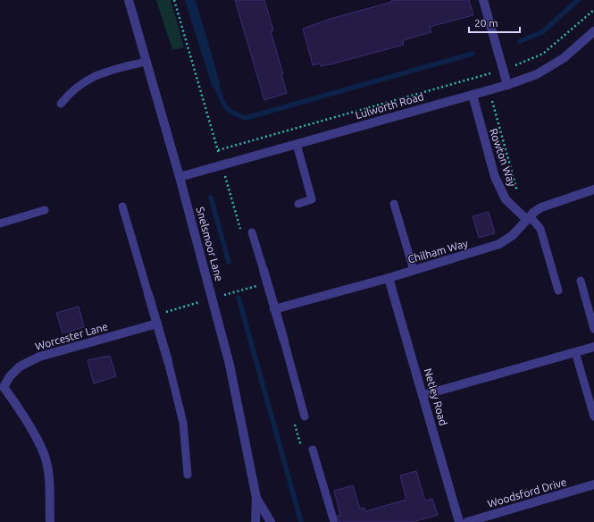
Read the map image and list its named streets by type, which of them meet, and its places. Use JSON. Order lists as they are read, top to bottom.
{
  "streets": {
    "street": [
      "Lulworth Road",
      "Rowton Way",
      "Snelsmoor Lane",
      "Chilham Way",
      "Worcester Lane",
      "Netley Road",
      "Woodsford Drive"
    ]
  },
  "crossings": [
    ["Lulworth Road", "Rowton Way"],
    ["Lulworth Road", "Snelsmoor Lane"],
    ["Rowton Way", "Chilham Way"],
    ["Chilham Way", "Netley Road"]
  ],
  "scale_bar": "20 m"
}
